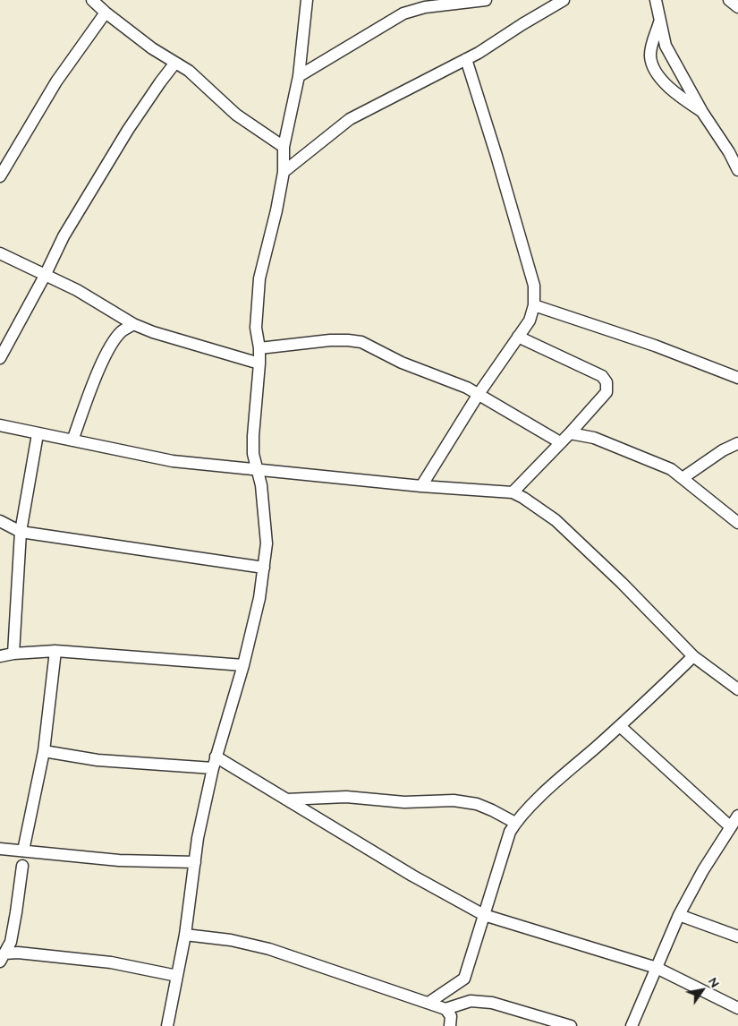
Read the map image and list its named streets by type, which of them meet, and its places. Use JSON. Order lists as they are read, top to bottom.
{
  "north": "top right"
}
